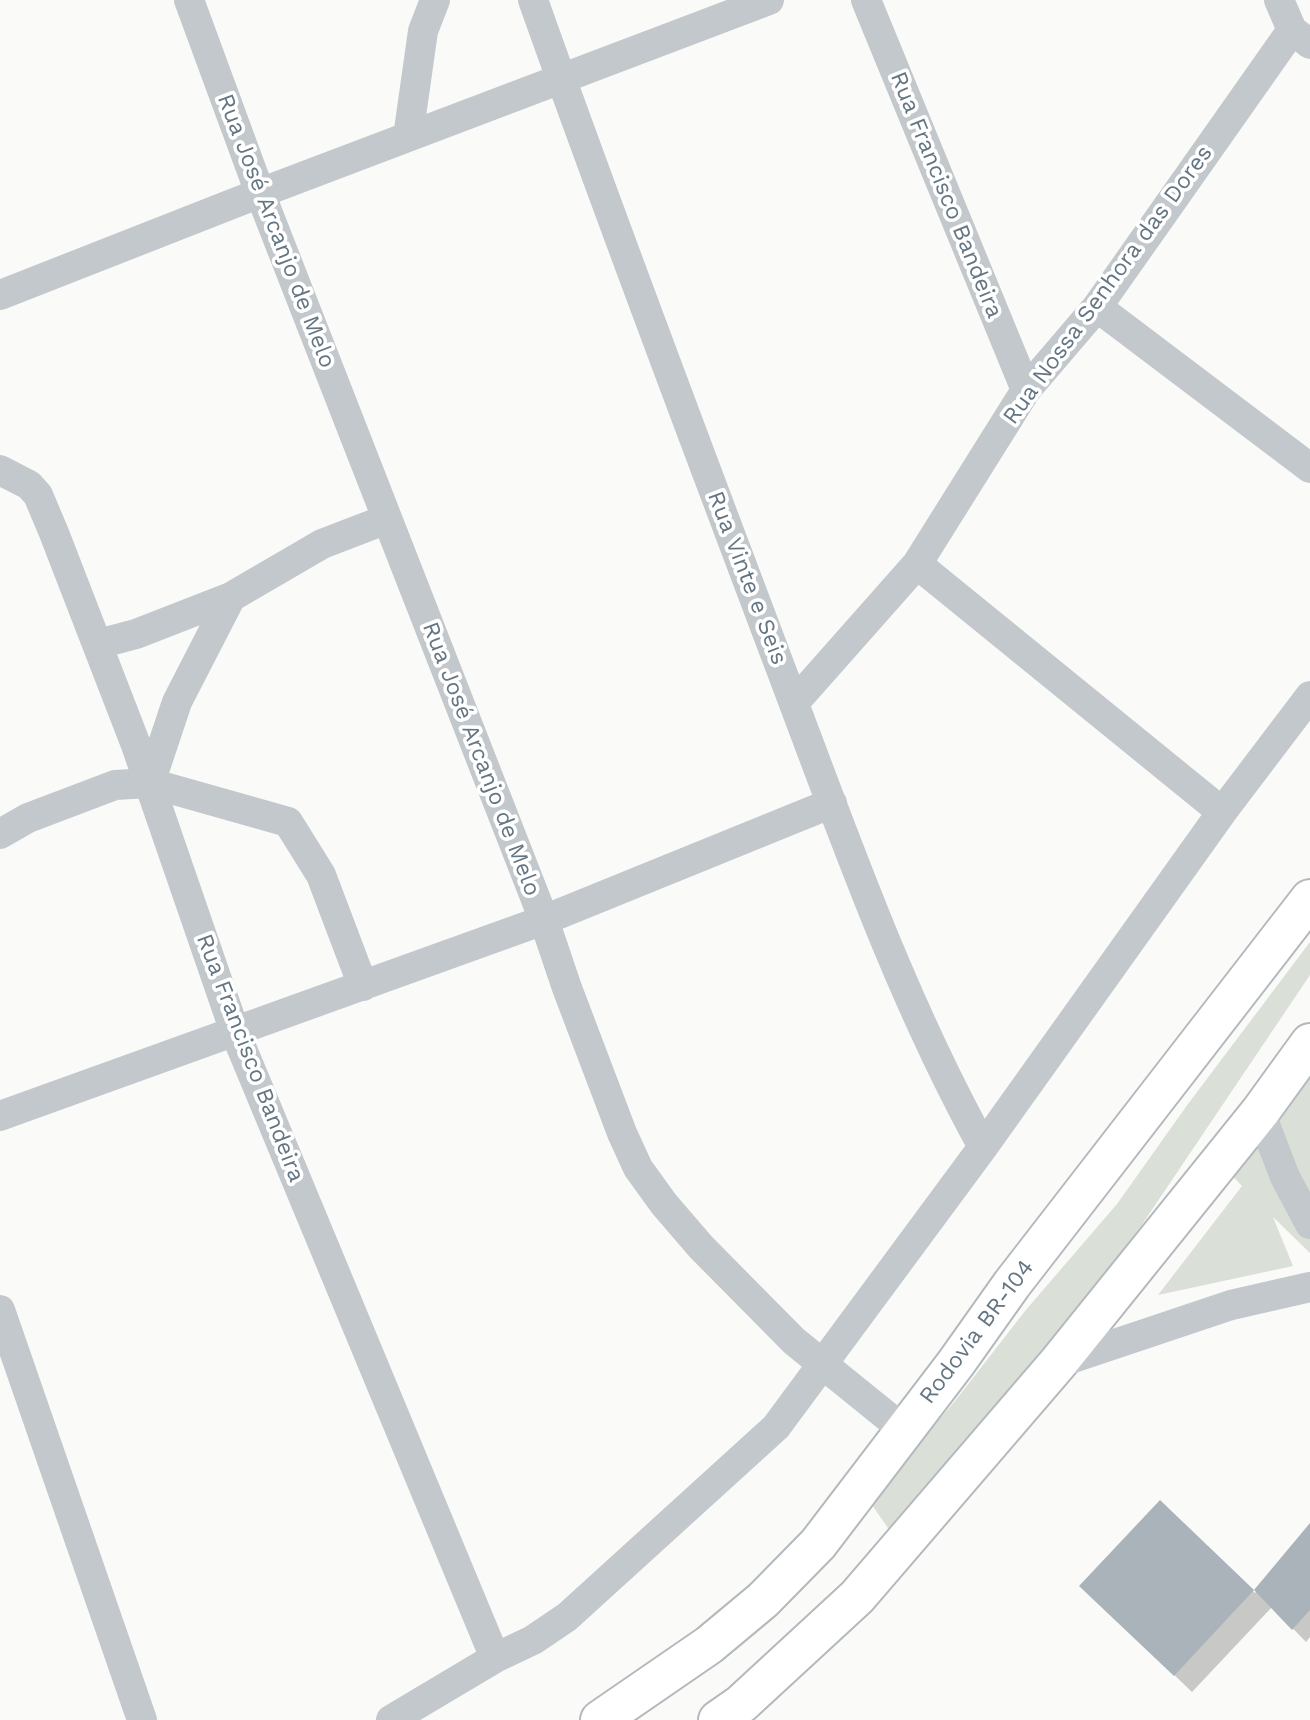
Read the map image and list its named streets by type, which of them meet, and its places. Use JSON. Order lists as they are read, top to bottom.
{
  "streets": {
    "highway": ["Rodovia BR-104"],
    "street": [
      "Rua Francisco Bandeira",
      "Rua José Arcanjo de Melo",
      "Rua Nossa Senhora das Dores",
      "Rua Vinte e Seis"
    ]
  },
  "crossings": [
    ["Rua Francisco Bandeira", "Rua Nossa Senhora das Dores"],
    ["Rua José Arcanjo de Melo", "Rodovia BR-104"],
    ["Rua Nossa Senhora das Dores", "Rua Vinte e Seis"]
  ]
}
